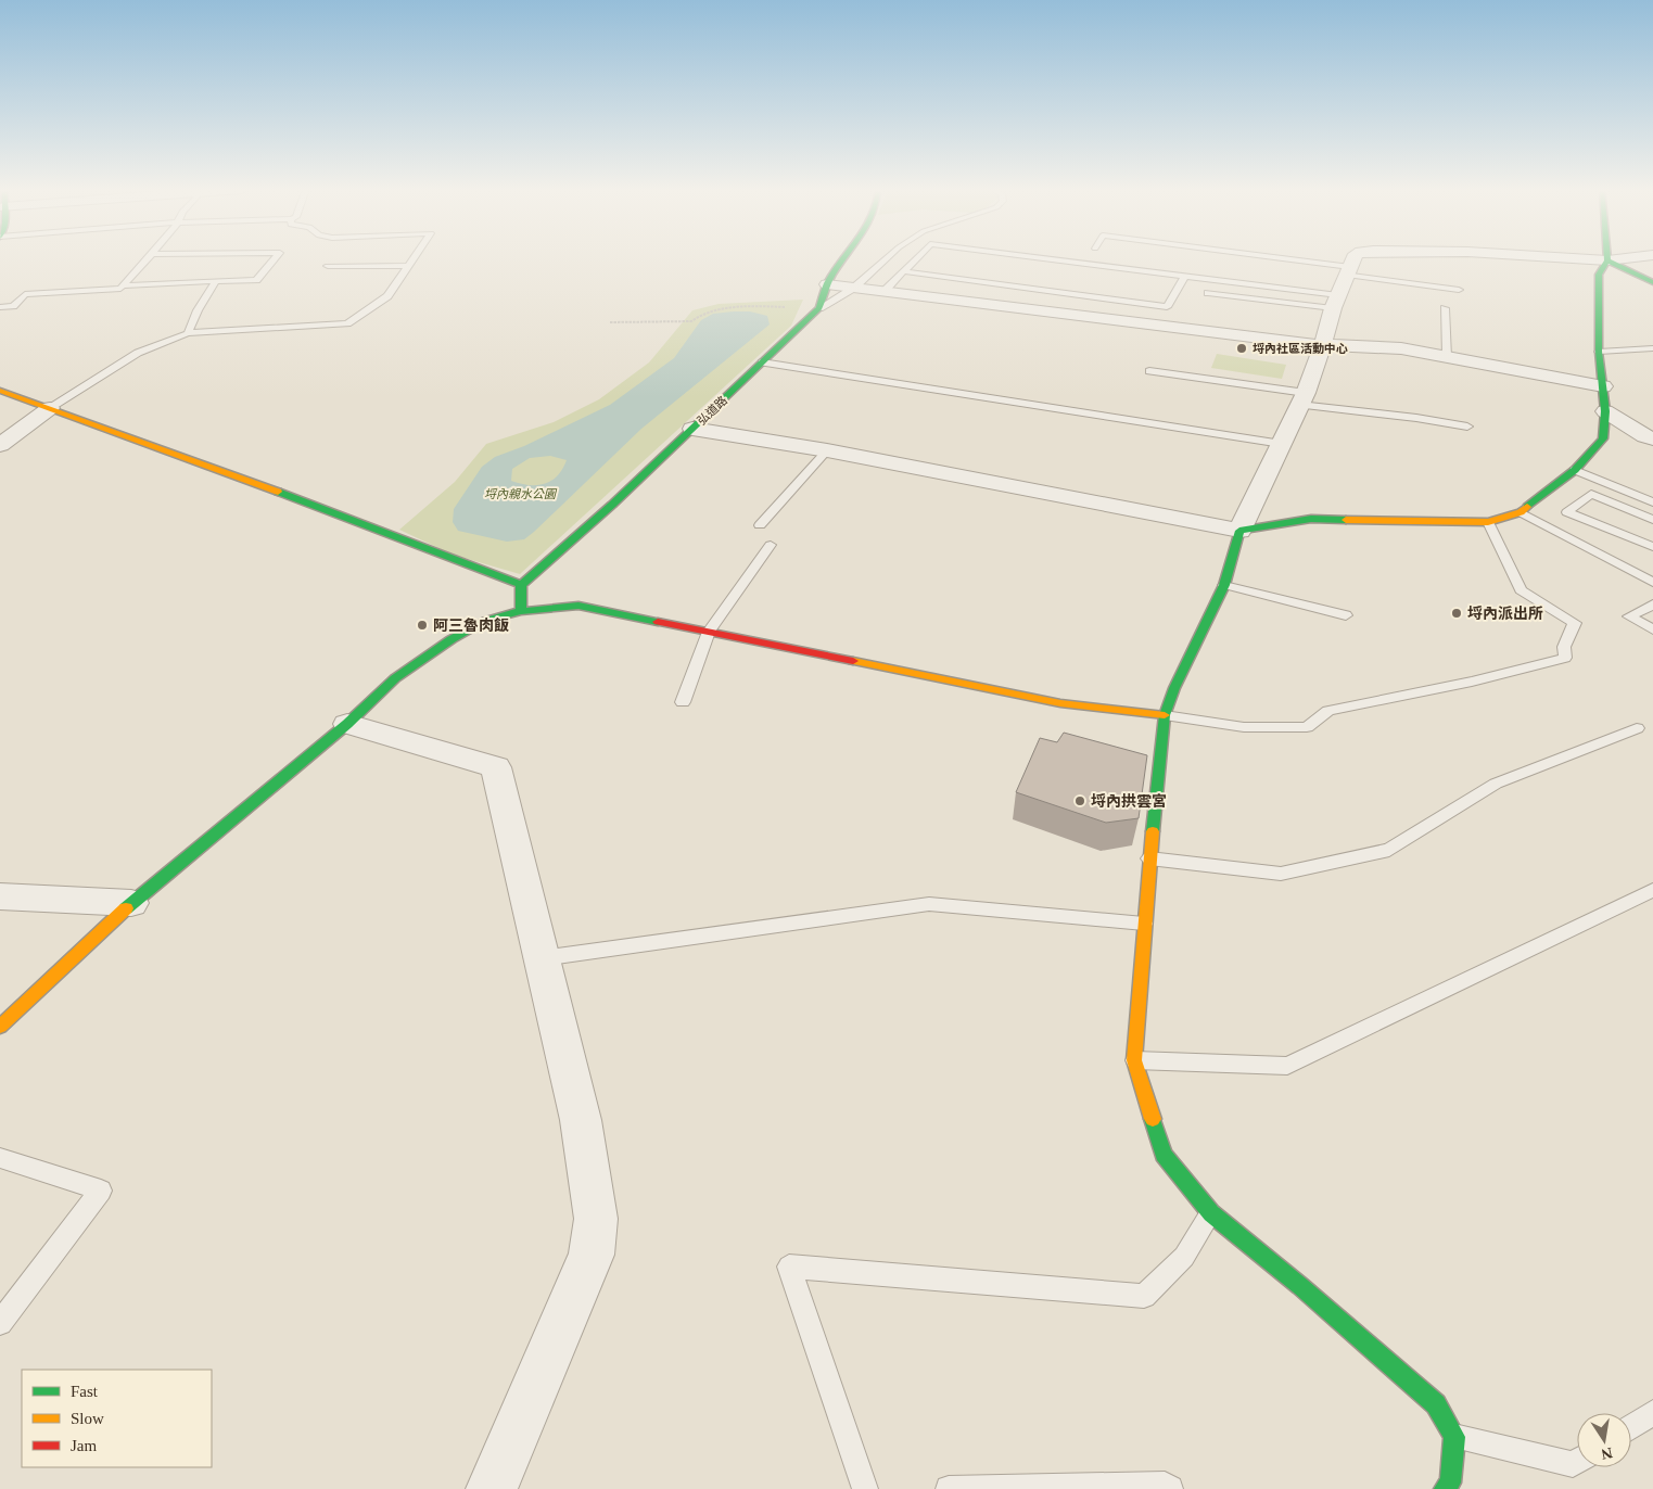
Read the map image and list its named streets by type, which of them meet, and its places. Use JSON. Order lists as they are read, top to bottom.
{
  "streets": {
    "street": ["弘道路"]
  },
  "parks": ["埒內親水公園"],
  "places": [
    "埒內社區活動中心",
    "埒內派出所",
    "阿三魯肉飯",
    "埒內拱雲宮"
  ],
  "legend": ["Fast", "Slow", "Jam"],
  "north": "bottom"
}
